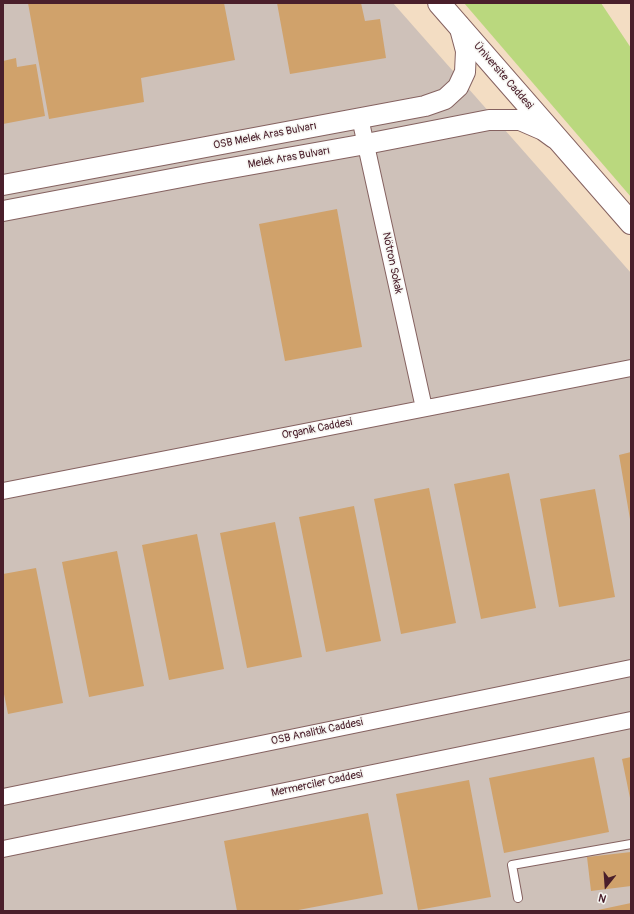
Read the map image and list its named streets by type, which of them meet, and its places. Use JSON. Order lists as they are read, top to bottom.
{
  "streets": {
    "main road": ["Üniversite Caddesi"],
    "street": [
      "OSB Melek Aras Bulvarı",
      "Melek Aras Bulvarı",
      "Nötron Sokak",
      "Organik Caddesi",
      "OSB Analitik Caddesi",
      "Mermerciler Caddesi"
    ]
  },
  "crossings": [
    ["Üniversite Caddesi", "OSB Melek Aras Bulvarı"],
    ["Üniversite Caddesi", "Melek Aras Bulvarı"],
    ["OSB Melek Aras Bulvarı", "Nötron Sokak"],
    ["Melek Aras Bulvarı", "Nötron Sokak"],
    ["Nötron Sokak", "Organik Caddesi"]
  ],
  "north": "bottom"
}
